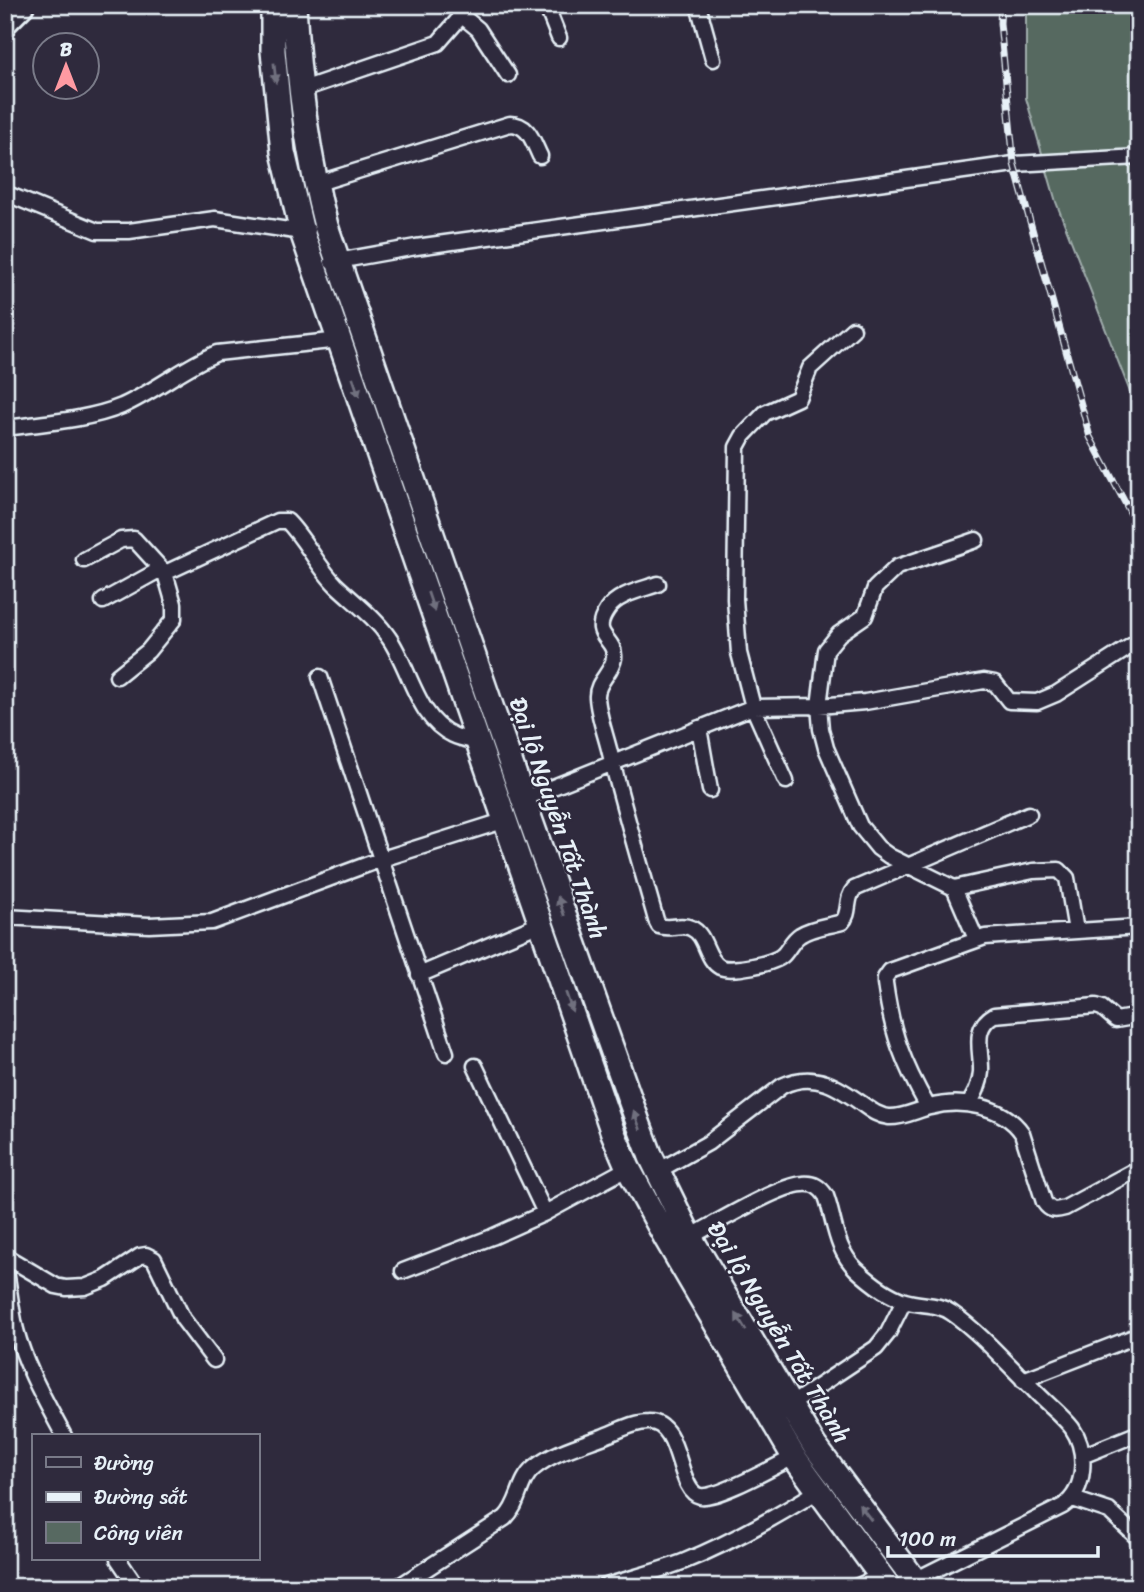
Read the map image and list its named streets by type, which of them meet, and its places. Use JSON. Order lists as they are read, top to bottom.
{
  "streets": {
    "main road": ["Đại lộ Nguyễn Tất Thành"]
  },
  "legend": ["Đường", "Đường sắt", "Công viên"],
  "scale_bar": "100 m",
  "north": "top"
}
